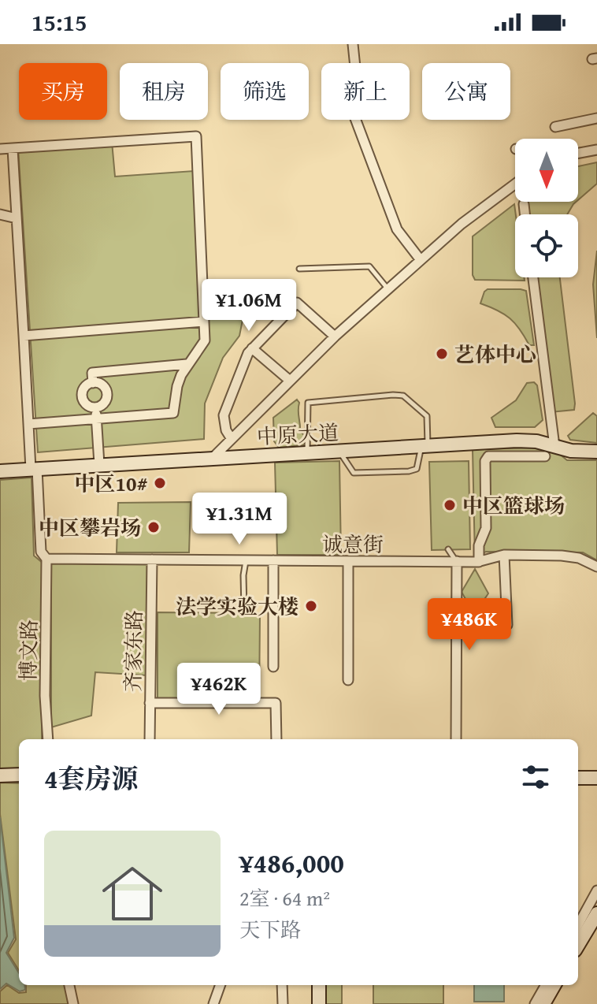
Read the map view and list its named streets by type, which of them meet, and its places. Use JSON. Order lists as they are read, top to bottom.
{
  "streets": {
    "main road": ["中原大道"],
    "street": ["诚意街", "博文路", "齐家东路"]
  },
  "crossings": [
    ["诚意街", "博文路"],
    ["诚意街", "齐家东路"]
  ],
  "places": [
    "艺体中心",
    "中区10#",
    "中区篮球场",
    "中区攀岩场",
    "法学实验大楼"
  ],
  "north": "bottom",
  "page": {
    "status": "15:15",
    "chip": [
      "买房",
      "租房",
      "筛选",
      "新上",
      "公寓"
    ],
    "price": [
      "¥1.06M",
      "¥1.31M",
      "¥486K",
      "¥462K"
    ],
    "heading": "4套房源",
    "list": [
      {
        "name": "¥486,000",
        "note": "2室 · 64 m² · 天下路"
      }
    ]
  }
}
